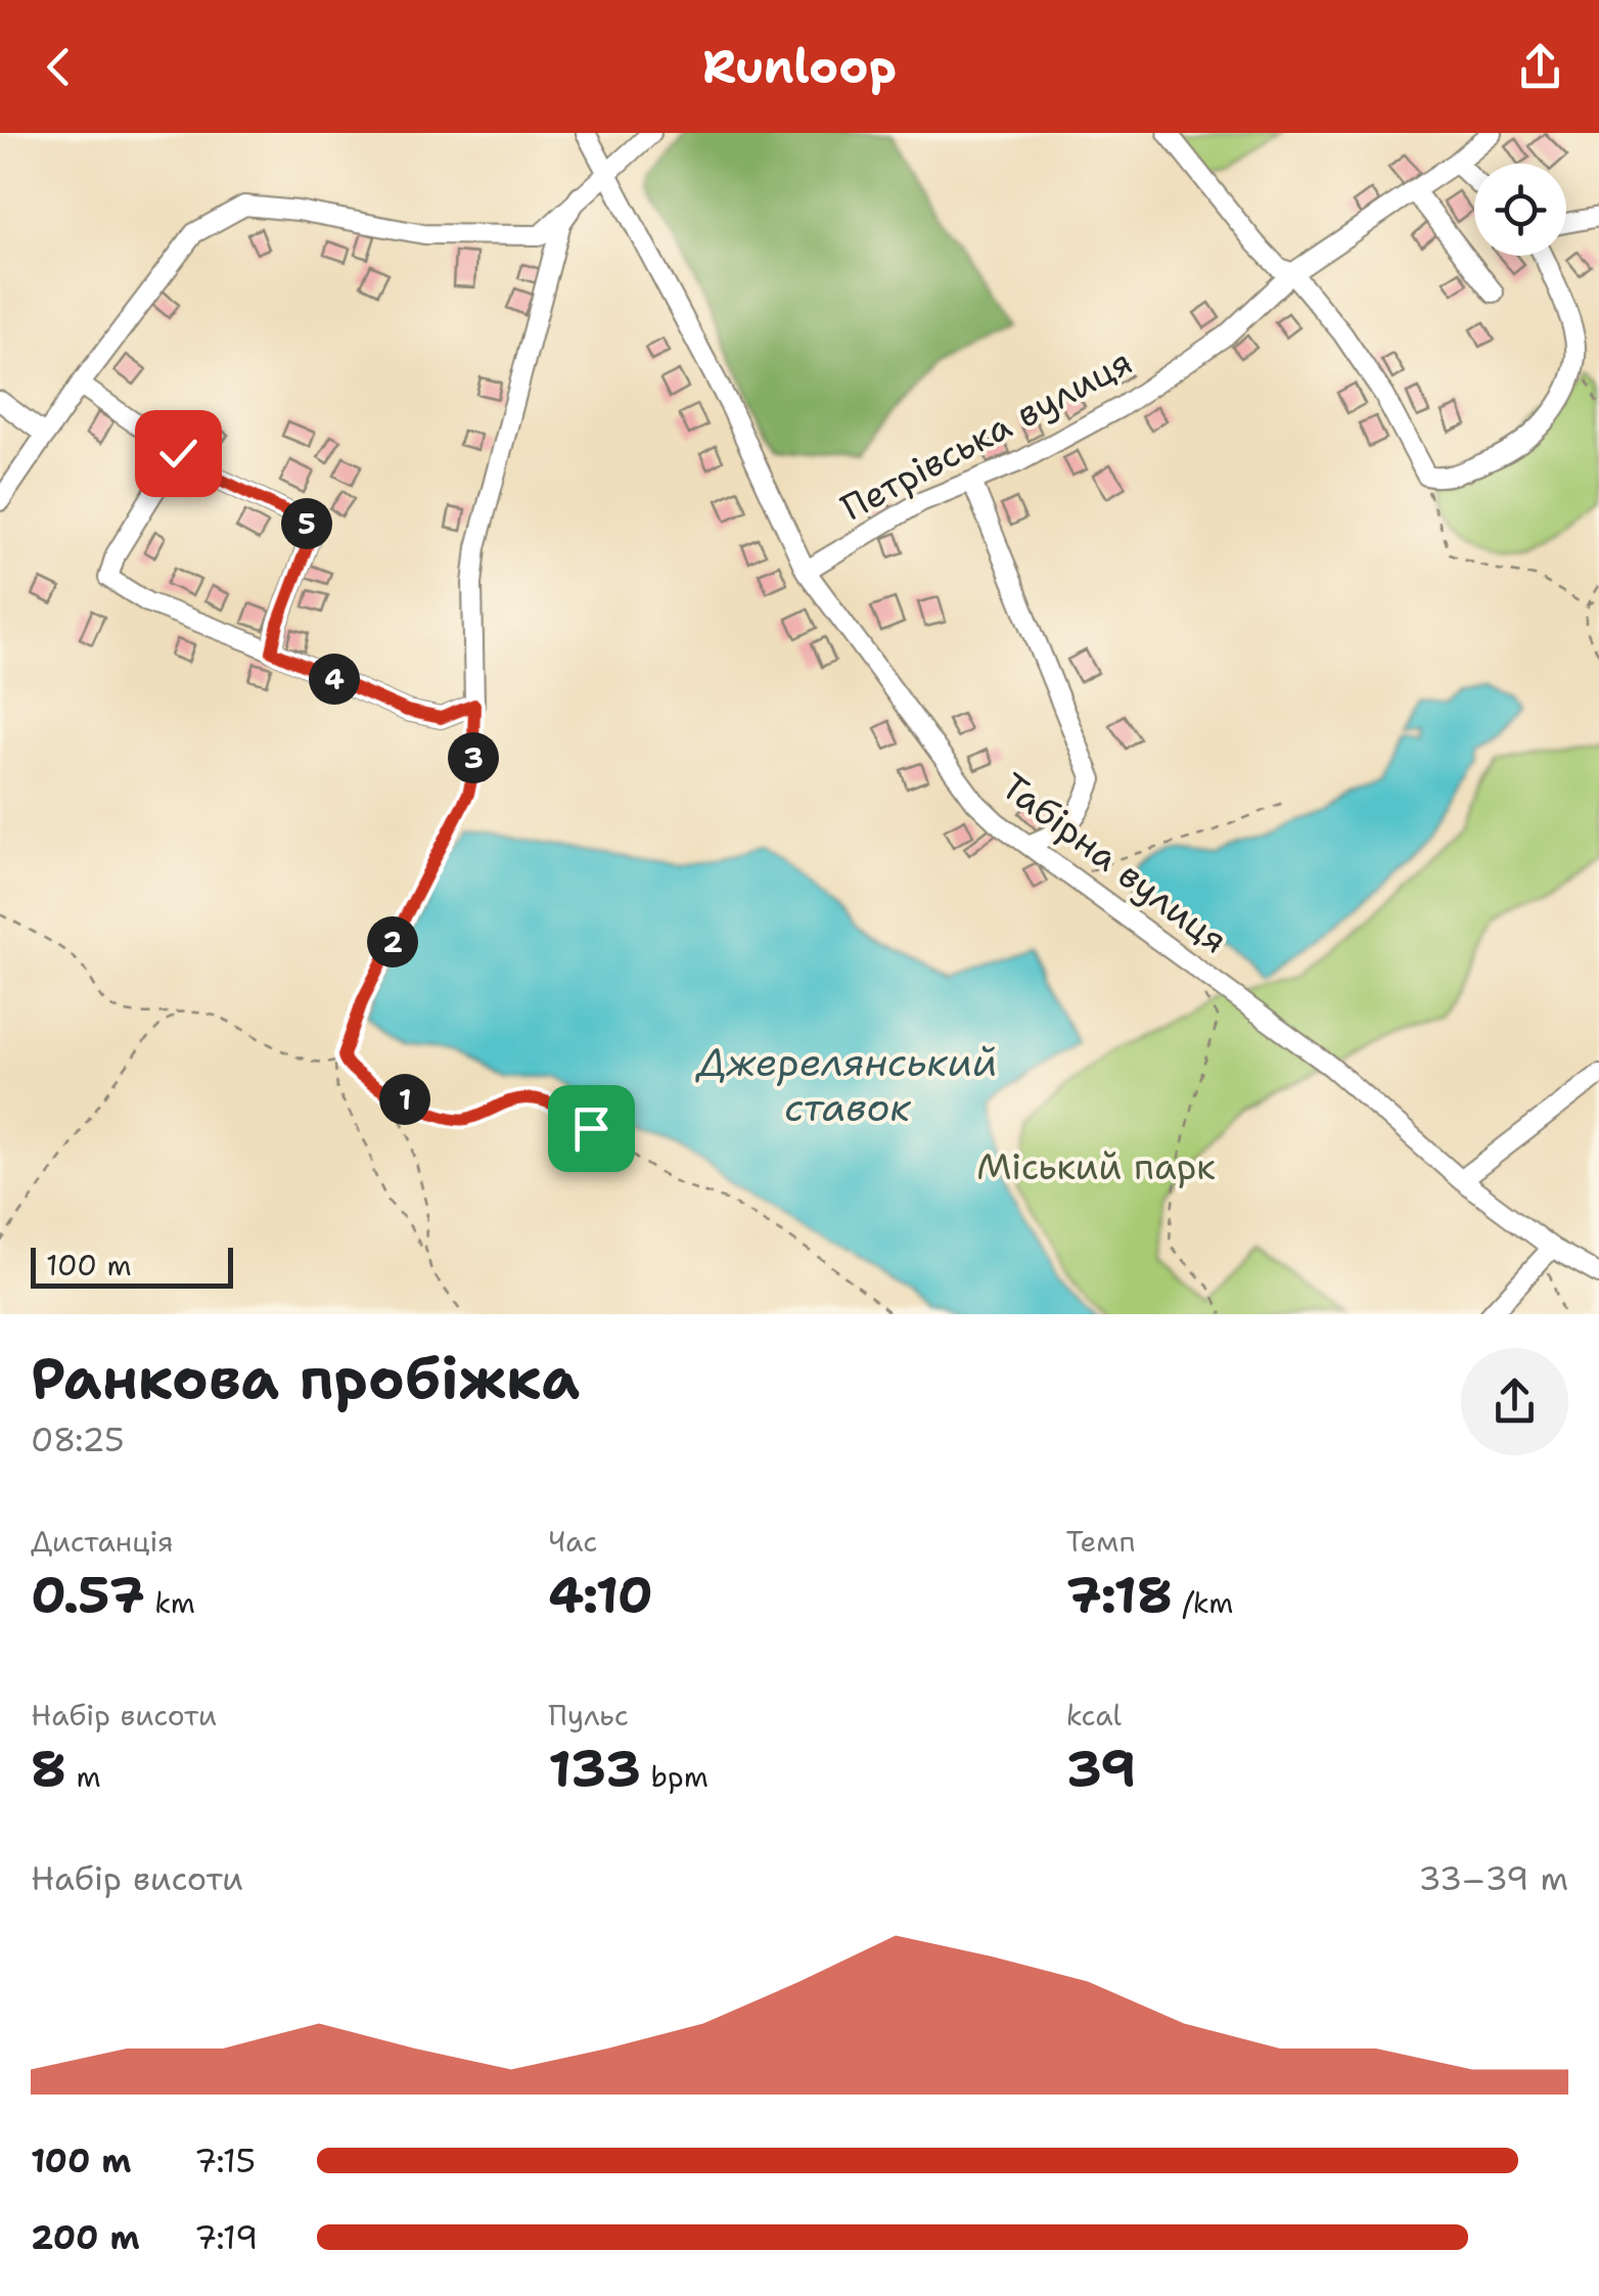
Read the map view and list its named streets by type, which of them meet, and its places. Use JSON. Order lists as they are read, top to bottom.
{
  "streets": {
    "street": ["Петрівська вулиця", "Табірна вулиця"]
  },
  "crossings": [
    ["Петрівська вулиця", "Табірна вулиця"]
  ],
  "water": ["Джерелянський ставок"],
  "parks": ["Міський парк"],
  "scale_bar": "100 m",
  "page": {
    "header": "Runloop",
    "pins": [
      "5",
      "4",
      "3",
      "2",
      "1"
    ],
    "scale": "100 m",
    "heading": ["Ранкова пробіжка", "08:25"],
    "stats": [
      ["Дистанція", "0.57 km"],
      ["Час", "4:10"],
      ["Темп", "7:18 /km"],
      ["Набір висоти", "8 m"],
      ["Пульс", "133 bpm"],
      ["kcal", "39"]
    ],
    "chart": ["Набір висоти", "33–39 m"],
    "list": [
      {
        "name": "100 m",
        "note": "7:15"
      },
      {
        "name": "200 m",
        "note": "7:19"
      }
    ]
  }
}
